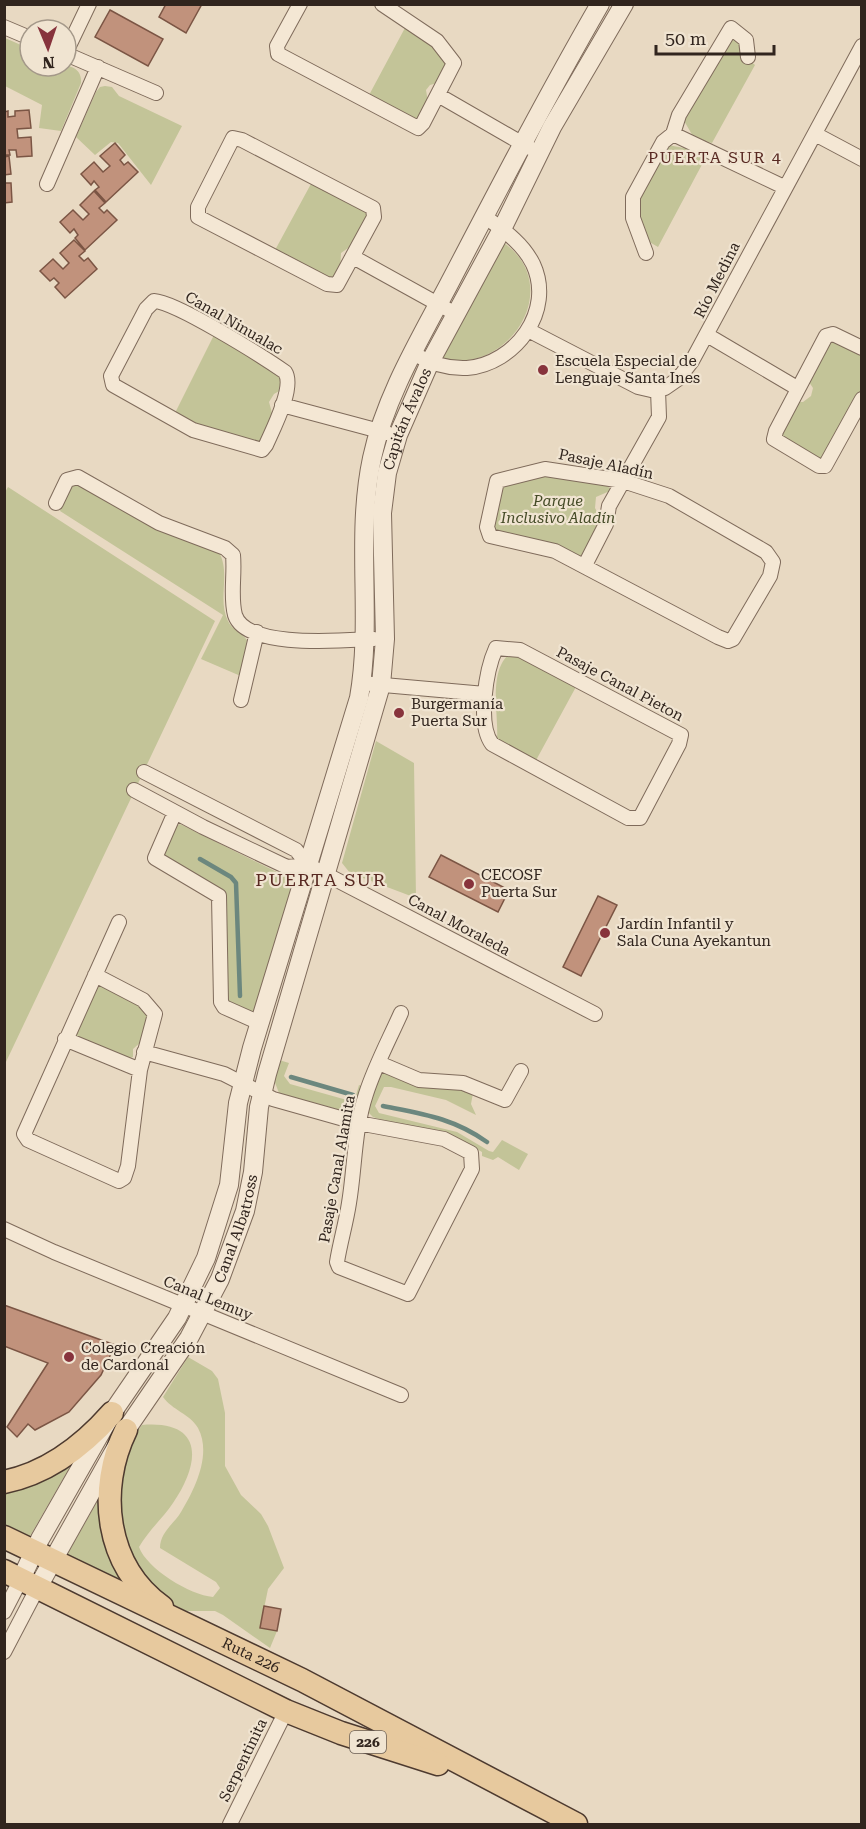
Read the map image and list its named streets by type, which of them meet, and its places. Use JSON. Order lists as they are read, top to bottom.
{
  "streets": {
    "main road": ["Ruta 226", "226"],
    "street": [
      "Río Medina",
      "Canal Ninualac",
      "Capitán Ávalos",
      "Pasaje Aladín",
      "Pasaje Canal Pieton",
      "Canal Moraleda",
      "Pasaje Canal Alamita",
      "Canal Albatross",
      "Canal Lemuy",
      "Serpentinita"
    ]
  },
  "crossings": [
    ["Capitán Ávalos", "Canal Moraleda"],
    ["Capitán Ávalos", "Canal Albatross"],
    ["Canal Moraleda", "Canal Albatross"],
    ["Canal Albatross", "Canal Lemuy"],
    ["Canal Albatross", "Ruta 226"],
    ["Ruta 226", "Serpentinita"]
  ],
  "districts": ["PUERTA SUR 4", "PUERTA SUR"],
  "parks": ["Parque Inclusivo Aladín"],
  "places": [
    "Escuela Especial de Lenguaje Santa Ines",
    "Burgermanía Puerta Sur",
    "CECOSF Puerta Sur",
    "Jardín Infantil y Sala Cuna Ayekantun",
    "Colegio Creación de Cardonal"
  ],
  "scale_bar": "50 m",
  "north": "bottom"
}
